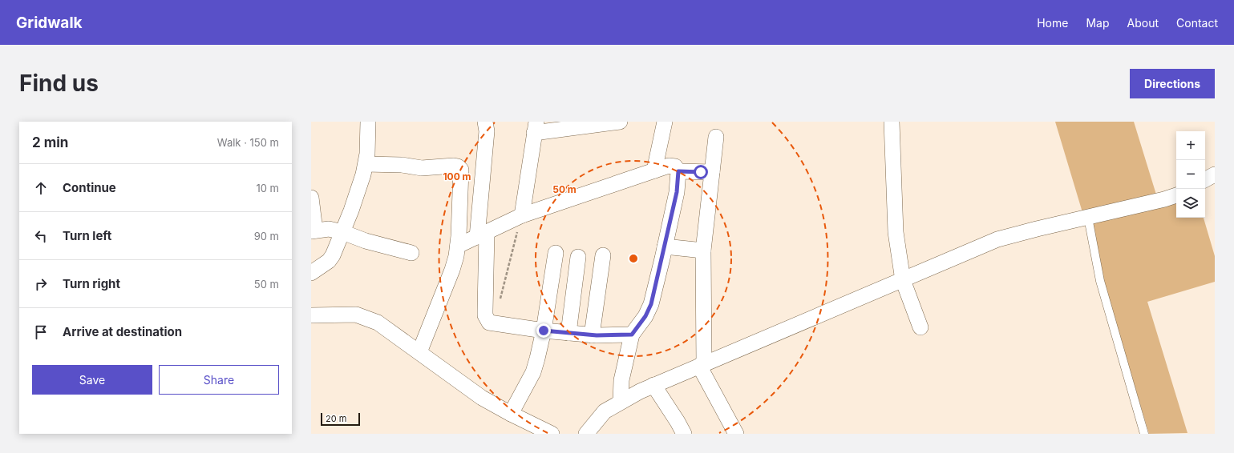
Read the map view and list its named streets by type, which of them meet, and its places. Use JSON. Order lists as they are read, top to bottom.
{
  "scale_bar": "20 m",
  "page": {
    "header": "Gridwalk",
    "nav": [
      "Home",
      "Map",
      "About",
      "Contact"
    ],
    "buttons": [
      "Directions",
      ["Save", "Share"]
    ],
    "title": "Find us",
    "heading": ["2 min", "Walk · 150 m"],
    "map_buttons": ["+", "−"],
    "list": [
      ["Continue", "10 m"],
      ["Turn left", "90 m"],
      ["Turn right", "50 m"],
      "Arrive at destination"
    ],
    "scale": "20 m"
  },
  "rings": ["100 m", "50 m"]
}
